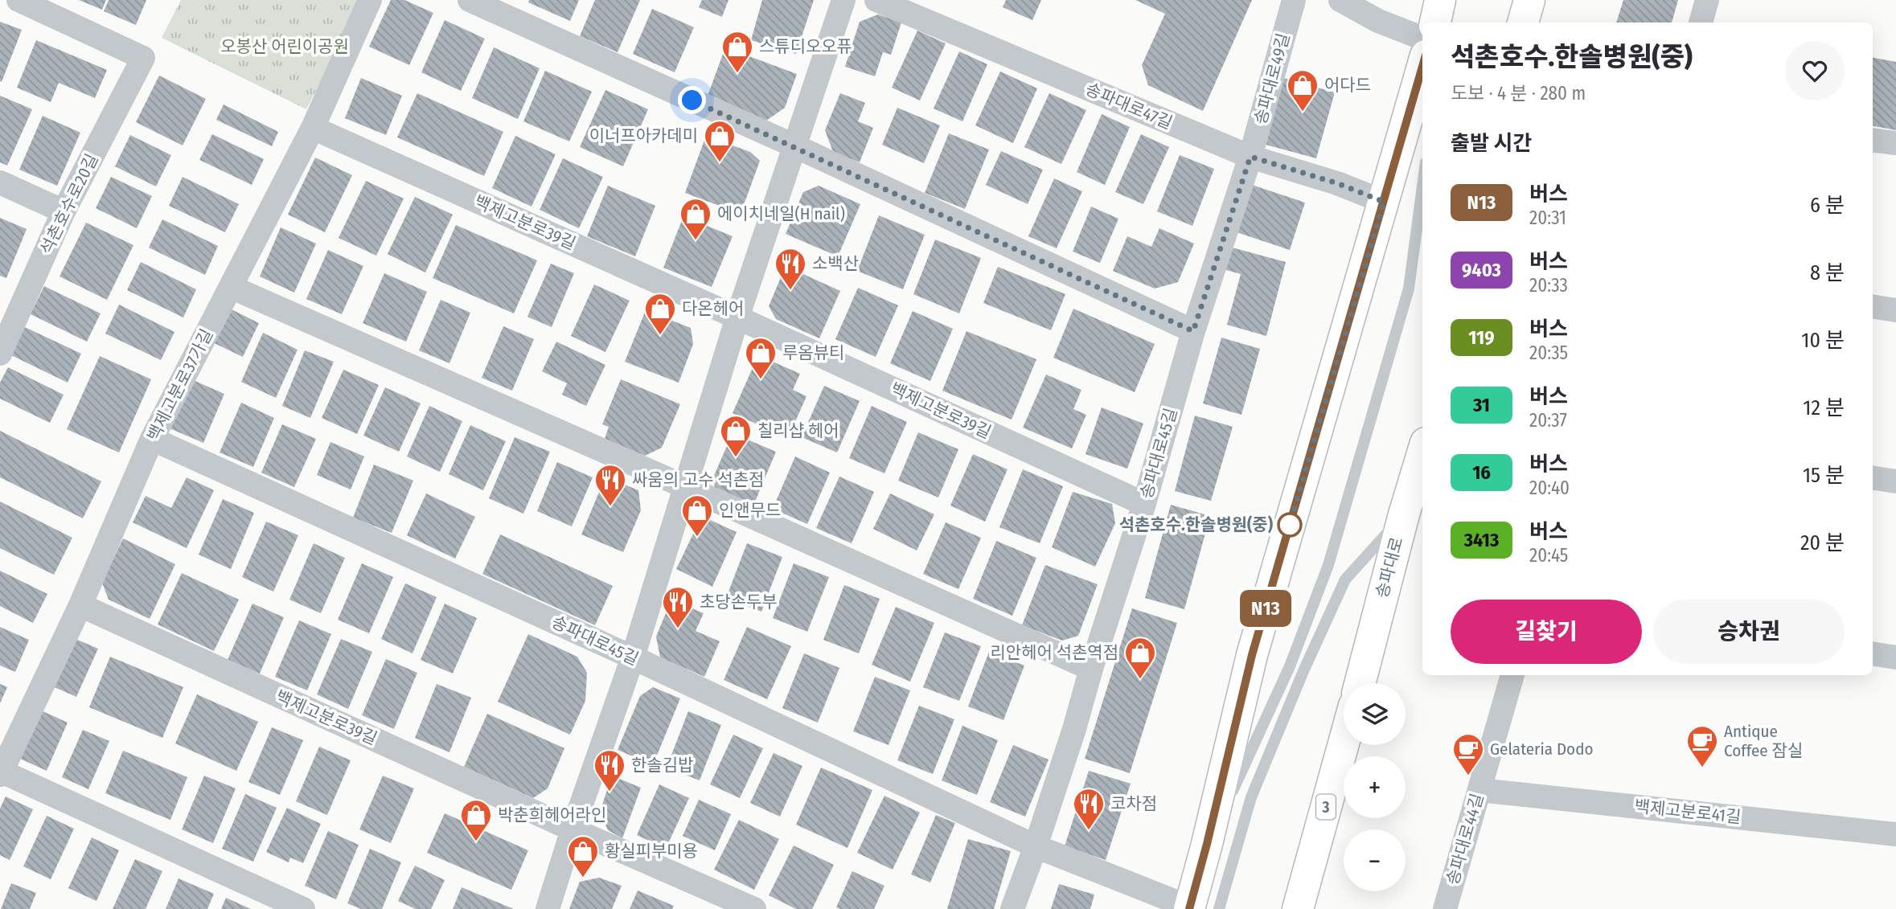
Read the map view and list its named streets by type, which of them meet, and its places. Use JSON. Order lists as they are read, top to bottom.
{
  "streets": {
    "main road": ["송파대로", "3"],
    "street": [
      "송파대로49길",
      "송파대로47길",
      "석촌호수로20길",
      "백제고분로39길",
      "백제고분로37가길",
      "송파대로45길",
      "백제고분로41길",
      "송파대로44길"
    ]
  },
  "crossings": [
    ["송파대로49길", "송파대로47길"],
    ["송파대로49길", "송파대로45길"],
    ["송파대로47길", "송파대로45길"],
    ["백제고분로39길", "백제고분로37가길"],
    ["백제고분로39길", "송파대로45길"],
    ["백제고분로37가길", "송파대로45길"],
    ["백제고분로41길", "송파대로44길"]
  ],
  "parks": ["오봉산 어린이공원"],
  "places": {
    "shop": [
      "스튜디오오퓨",
      "어다드",
      "이너프아카데미",
      "에이치네일(H nail)",
      "다온헤어",
      "루옴뷰티",
      "칠리샵 헤어",
      "인앤무드",
      "리안헤어 석촌역점",
      "박춘희헤어라인",
      "황실피부미용"
    ],
    "restaurant": [
      "소백산",
      "싸움의 고수 석촌점",
      "초당손두부",
      "한솔김밥",
      "코차점"
    ],
    "other": ["석촌호수.한솔병원(중)"],
    "cafe": ["Antique Coffee 잠실", "Gelateria Dodo"]
  },
  "lines": ["bus line N13"],
  "page": {
    "on_map": "N13",
    "heading": [
      ["석촌호수.한솔병원(중)", "도보 · 4 분 · 280 m"],
      "출발 시간"
    ],
    "list": [
      {
        "mark": "N13",
        "name": "버스",
        "note": "20:31",
        "value": "6 분"
      },
      {
        "mark": "9403",
        "name": "버스",
        "note": "20:33",
        "value": "8 분"
      },
      {
        "mark": "119",
        "name": "버스",
        "note": "20:35",
        "value": "10 분"
      },
      {
        "mark": "31",
        "name": "버스",
        "note": "20:37",
        "value": "12 분"
      },
      {
        "mark": "16",
        "name": "버스",
        "note": "20:40",
        "value": "15 분"
      },
      {
        "mark": "3413",
        "name": "버스",
        "note": "20:45",
        "value": "20 분"
      }
    ],
    "buttons": ["길찾기", "승차권"],
    "map_buttons": ["+", "−"]
  }
}
